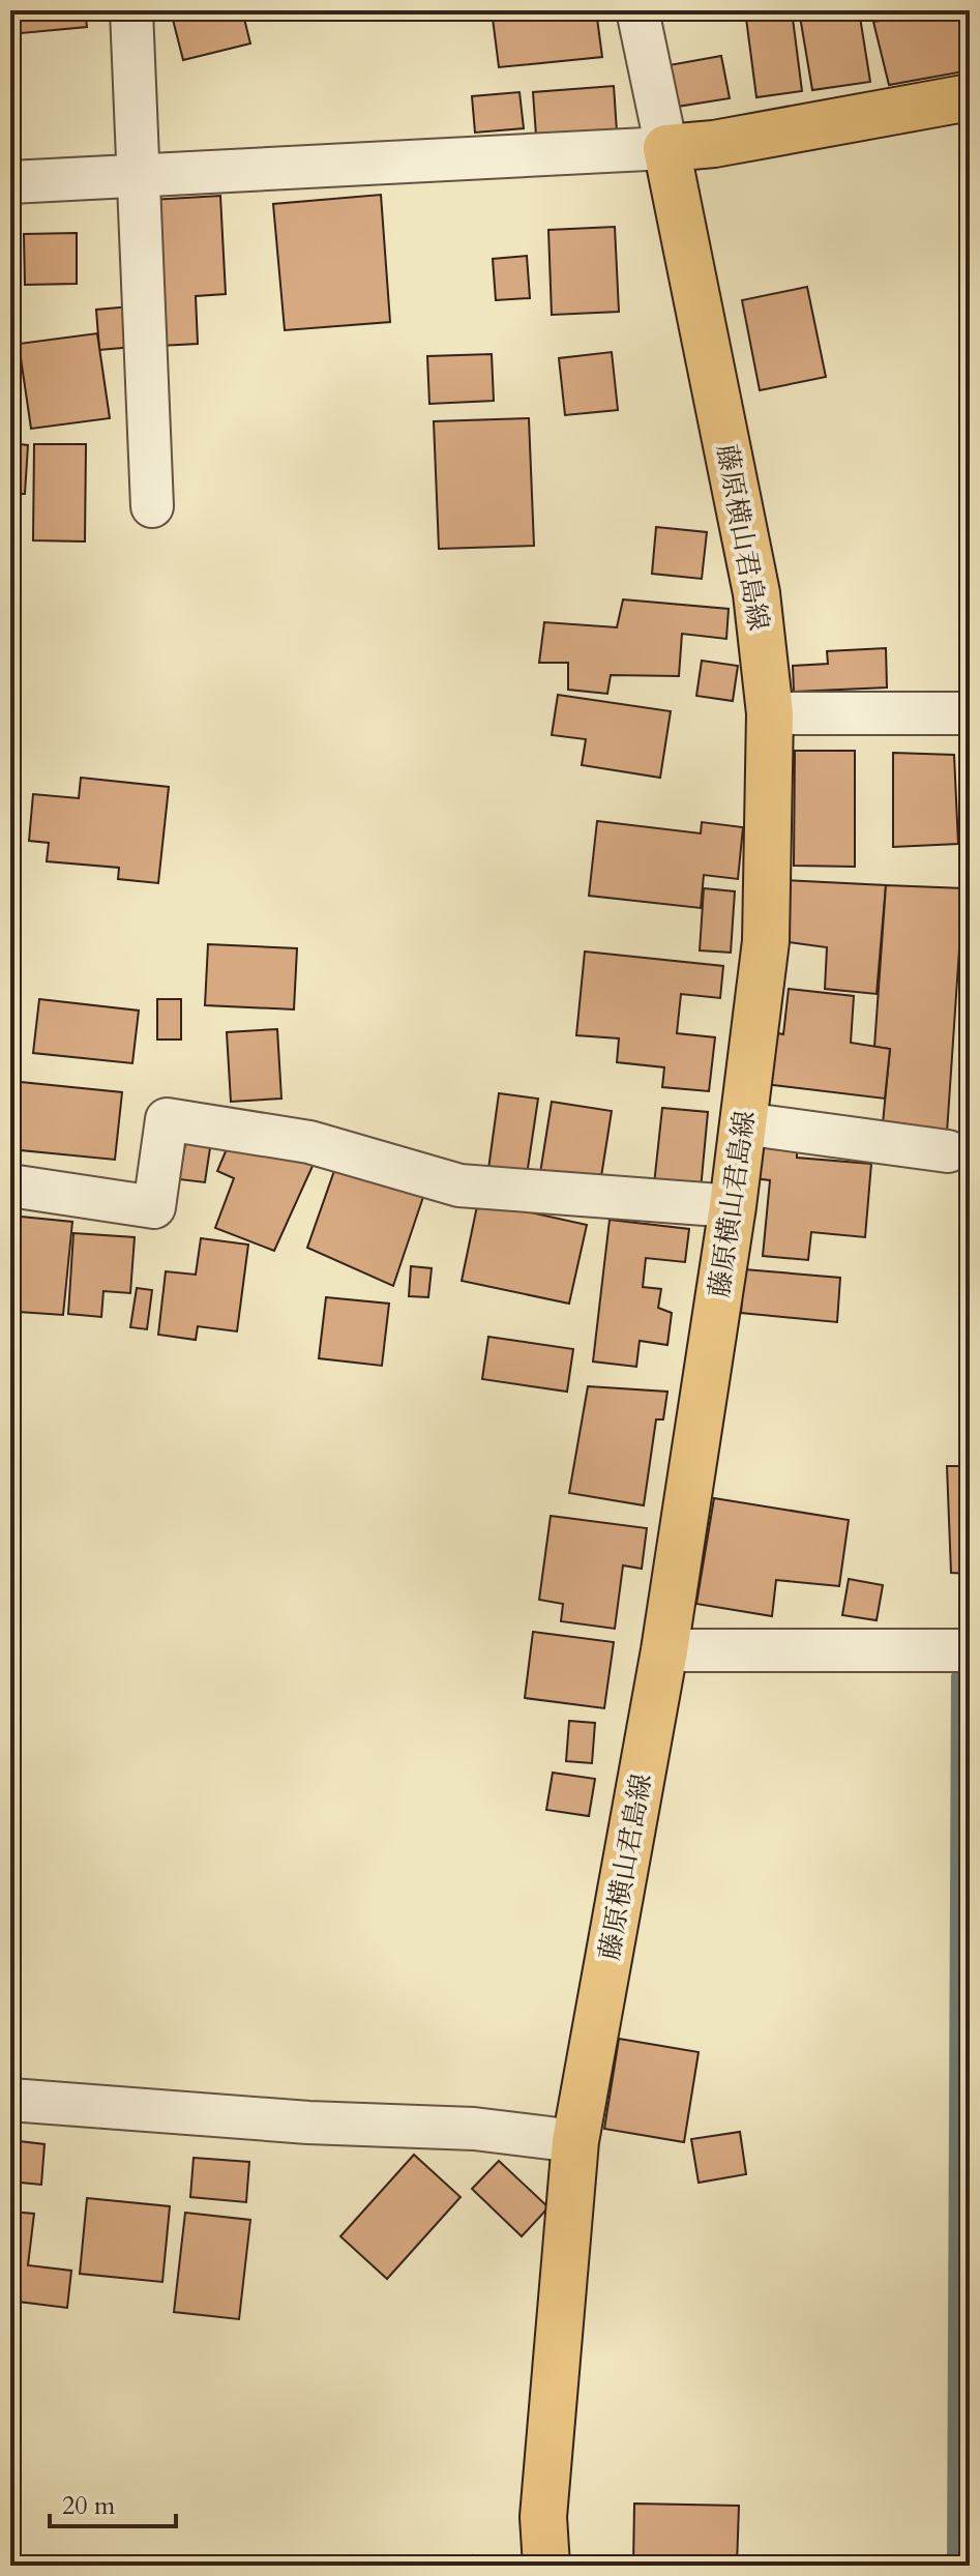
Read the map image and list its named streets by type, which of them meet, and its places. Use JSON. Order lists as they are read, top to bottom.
{
  "streets": {
    "main road": ["藤原横山君島線"]
  },
  "scale_bar": "20 m"
}
